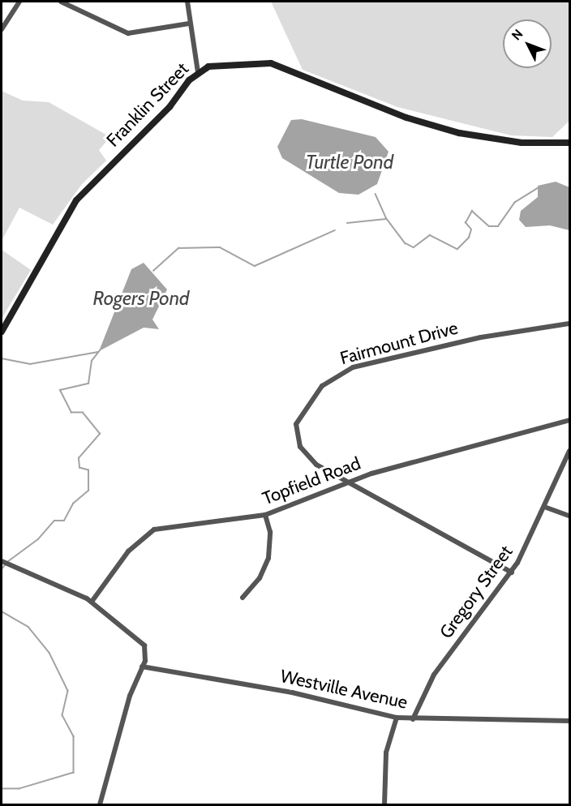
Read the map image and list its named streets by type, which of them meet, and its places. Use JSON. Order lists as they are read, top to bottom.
{
  "streets": {
    "main road": ["Franklin Street"],
    "street": [
      "Fairmount Drive",
      "Topfield Road",
      "Gregory Street",
      "Westville Avenue"
    ]
  },
  "crossings": [
    ["Fairmount Drive", "Topfield Road"],
    ["Fairmount Drive", "Gregory Street"],
    ["Gregory Street", "Westville Avenue"]
  ],
  "water": ["Turtle Pond", "Rogers Pond"],
  "north": "top left"
}
